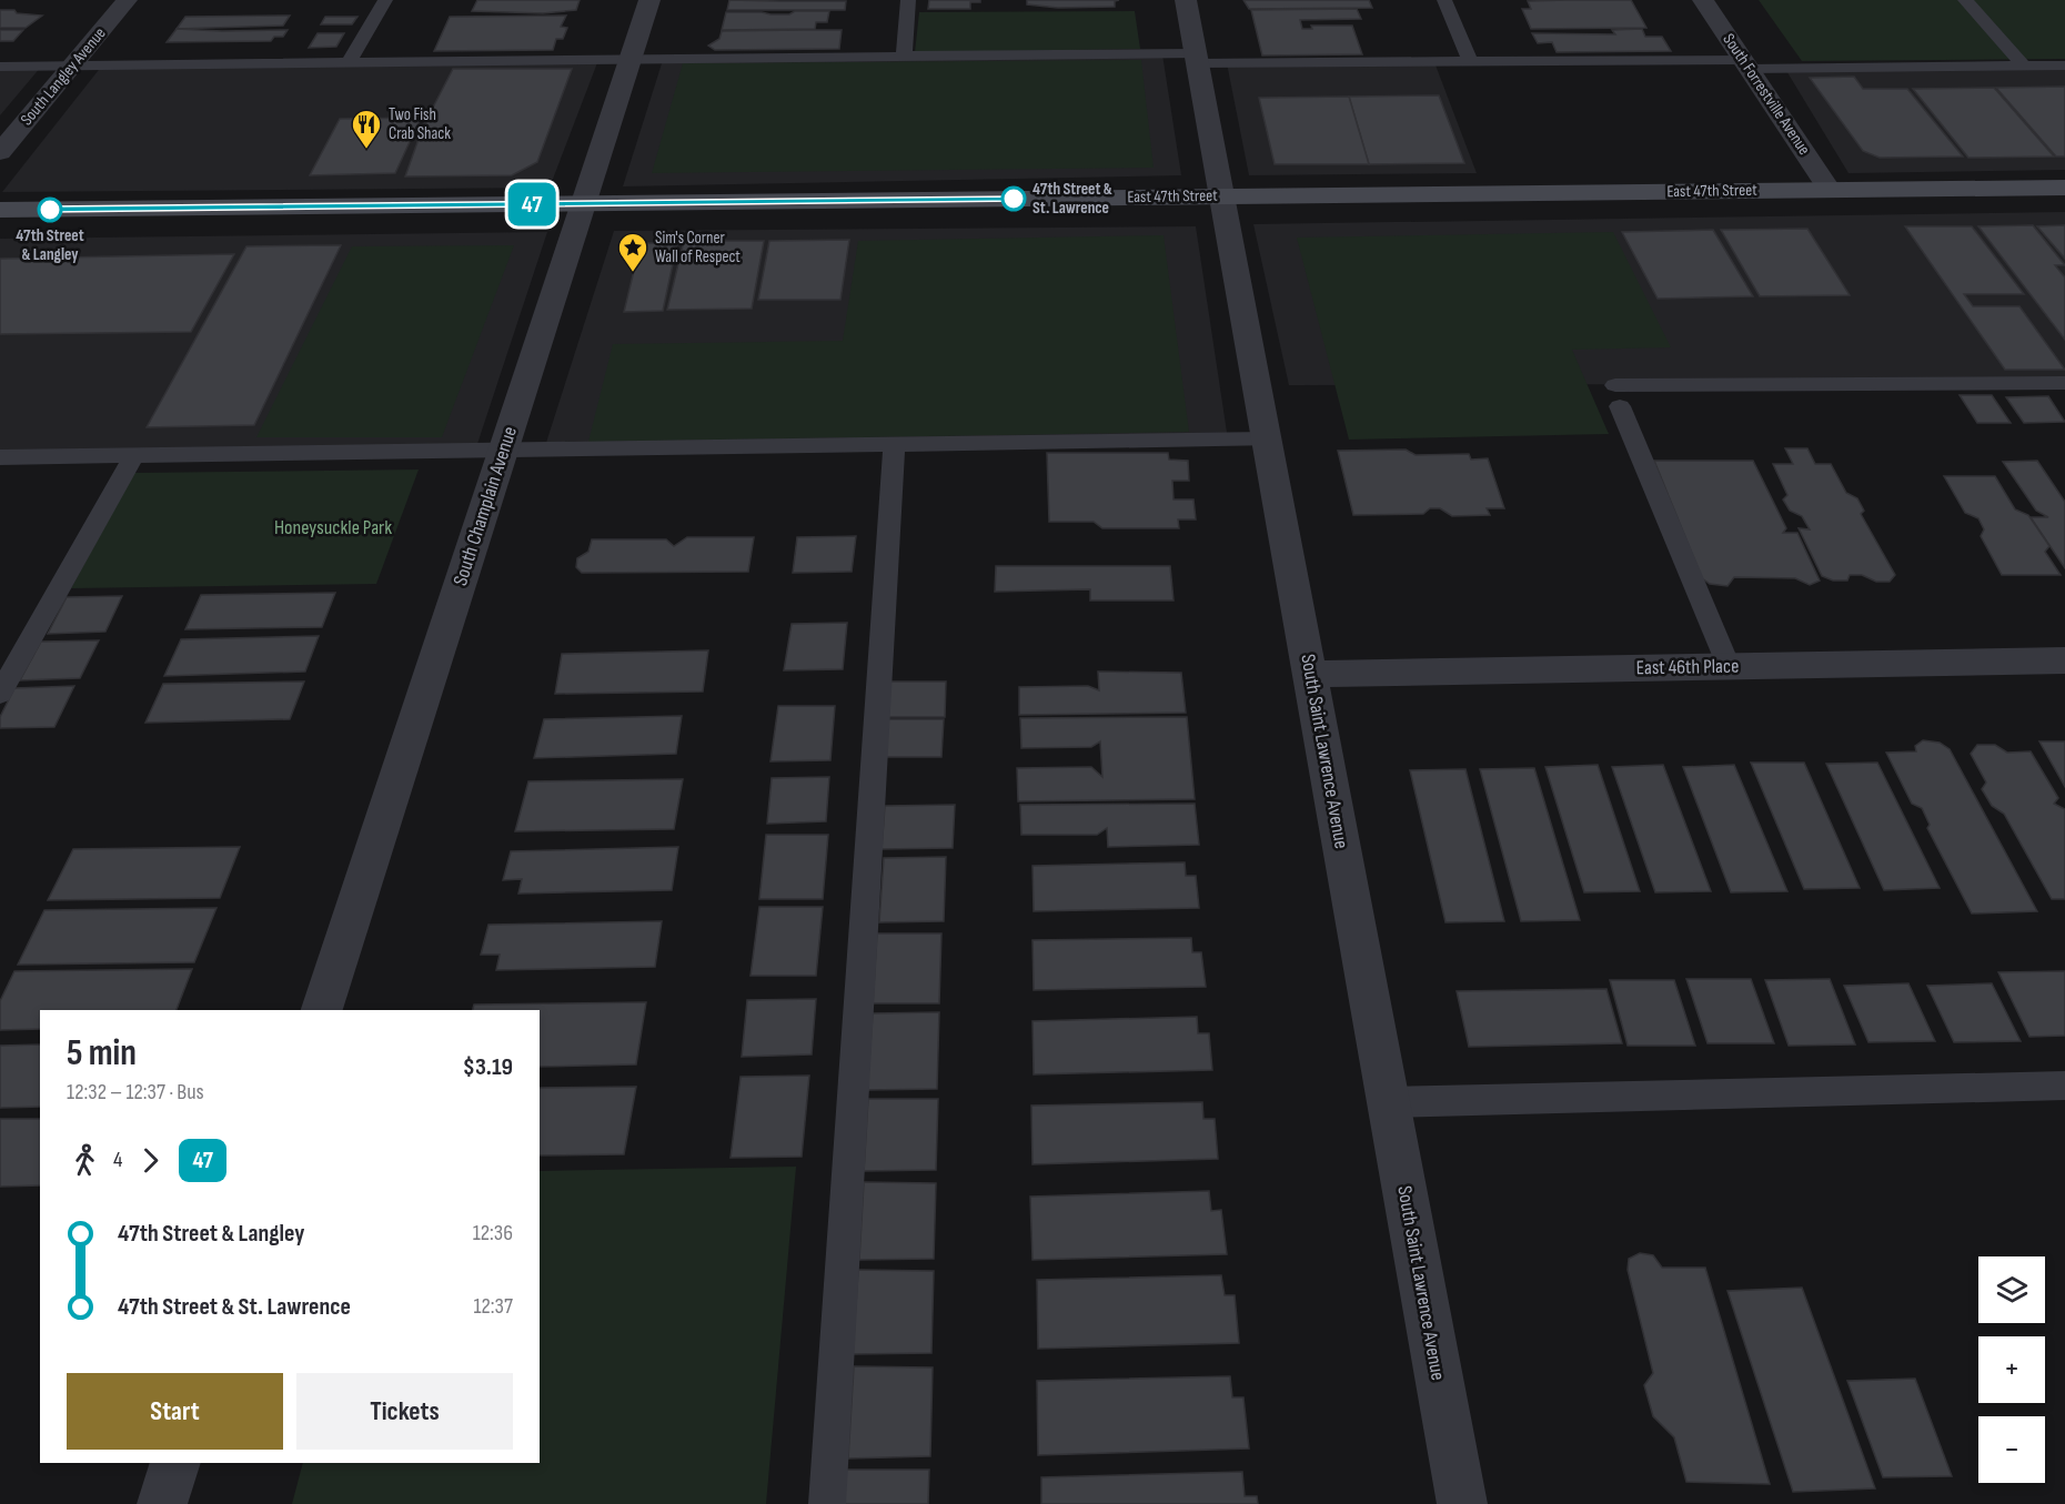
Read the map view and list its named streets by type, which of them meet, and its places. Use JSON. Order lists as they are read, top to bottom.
{
  "streets": {
    "main road": ["East 47th Street"],
    "street": [
      "South Langley Avenue",
      "South Forrestville Avenue",
      "South Champlain Avenue",
      "East 46th Place",
      "South Saint Lawrence Avenue"
    ]
  },
  "crossings": [
    ["South Forrestville Avenue", "East 47th Street"],
    ["East 47th Street", "South Champlain Avenue"],
    ["East 47th Street", "South Saint Lawrence Avenue"],
    ["East 46th Place", "South Saint Lawrence Avenue"]
  ],
  "parks": ["Honeysuckle Park"],
  "places": {
    "restaurant": ["Two Fish Crab Shack"],
    "other": ["47th Street & St. Lawrence", "47th Street & Langley"],
    "place": ["Sim's Corner Wall of Respect"]
  },
  "lines": ["bus line 47"],
  "page": {
    "on_map": "47",
    "heading": ["5 min", "12:32 – 12:37 · Bus", "$3.19"],
    "legs": ["4", "47"],
    "list": [
      {
        "name": "47th Street & Langley",
        "value": "12:36"
      },
      {
        "name": "47th Street & St. Lawrence",
        "value": "12:37"
      }
    ],
    "map_buttons": ["+", "−"],
    "buttons": ["Start", "Tickets"]
  }
}
